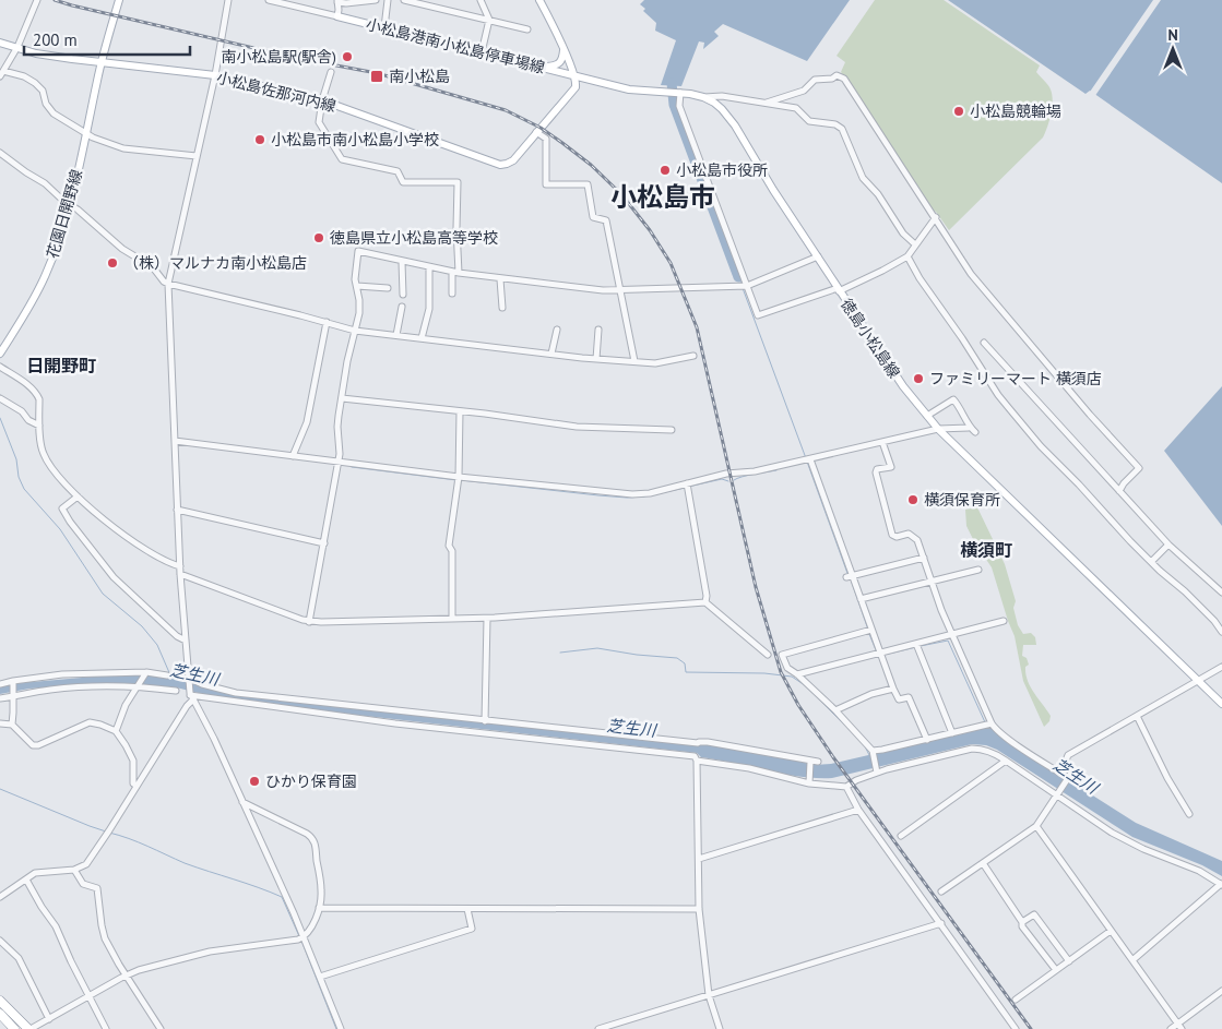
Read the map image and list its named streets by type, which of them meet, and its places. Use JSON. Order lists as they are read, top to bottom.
{
  "streets": {
    "main road": [
      "小松島港南小松島停車場線",
      "小松島佐那河内線",
      "花園日開野線",
      "徳島小松島線"
    ]
  },
  "crossings": [
    ["小松島港南小松島停車場線", "徳島小松島線"],
    ["小松島佐那河内線", "花園日開野線"],
    ["小松島佐那河内線", "徳島小松島線"]
  ],
  "districts": ["小松島市", "日開野町", "横須町"],
  "water": ["芝生川"],
  "places": {
    "other": [
      "南小松島駅(駅舎)",
      "小松島競輪場",
      "小松島市南小松島小学校",
      "小松島市役所",
      "徳島県立小松島高等学校",
      "（株）マルナカ南小松島店",
      "ファミリーマート 横須店",
      "横須保育所",
      "ひかり保育園"
    ],
    "transit": ["南小松島"]
  },
  "scale_bar": "200 m",
  "north": "top"
}
